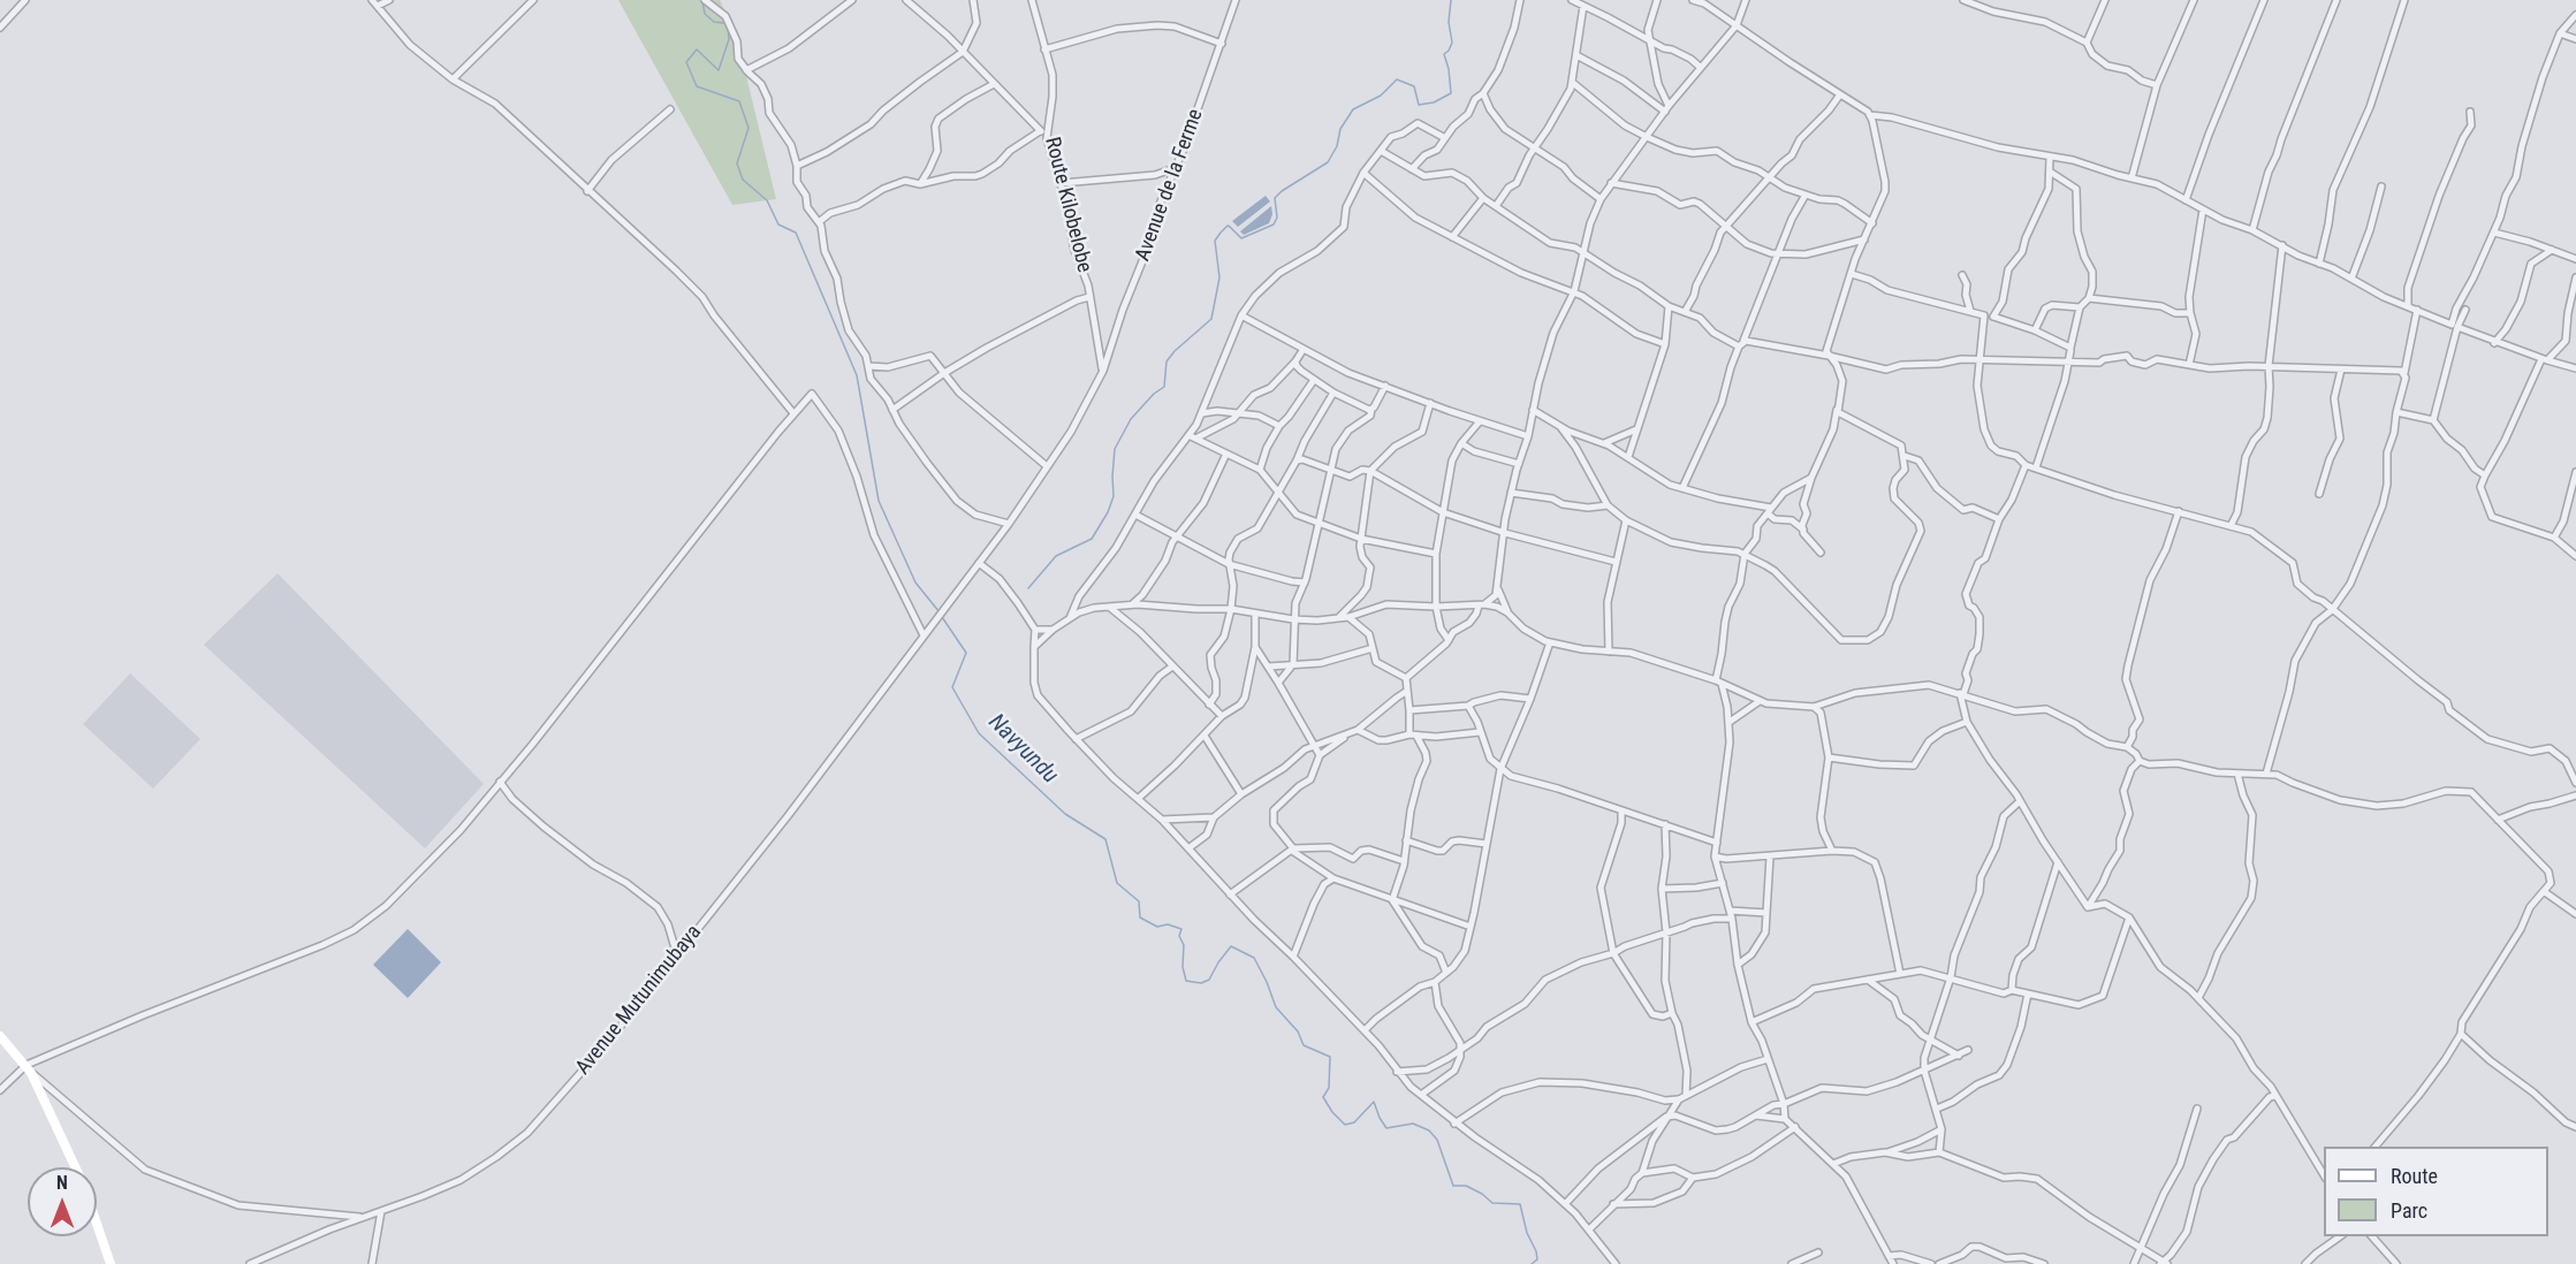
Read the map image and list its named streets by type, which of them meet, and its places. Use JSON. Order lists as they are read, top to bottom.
{
  "streets": {
    "street": ["Avenue de la Ferme", "Route Kilobelobe", "Avenue Mutunimubaya"]
  },
  "crossings": [
    ["Avenue de la Ferme", "Route Kilobelobe"],
    ["Avenue de la Ferme", "Avenue Mutunimubaya"]
  ],
  "water": ["Navyundu"],
  "legend": ["Route", "Parc"],
  "north": "top"
}
